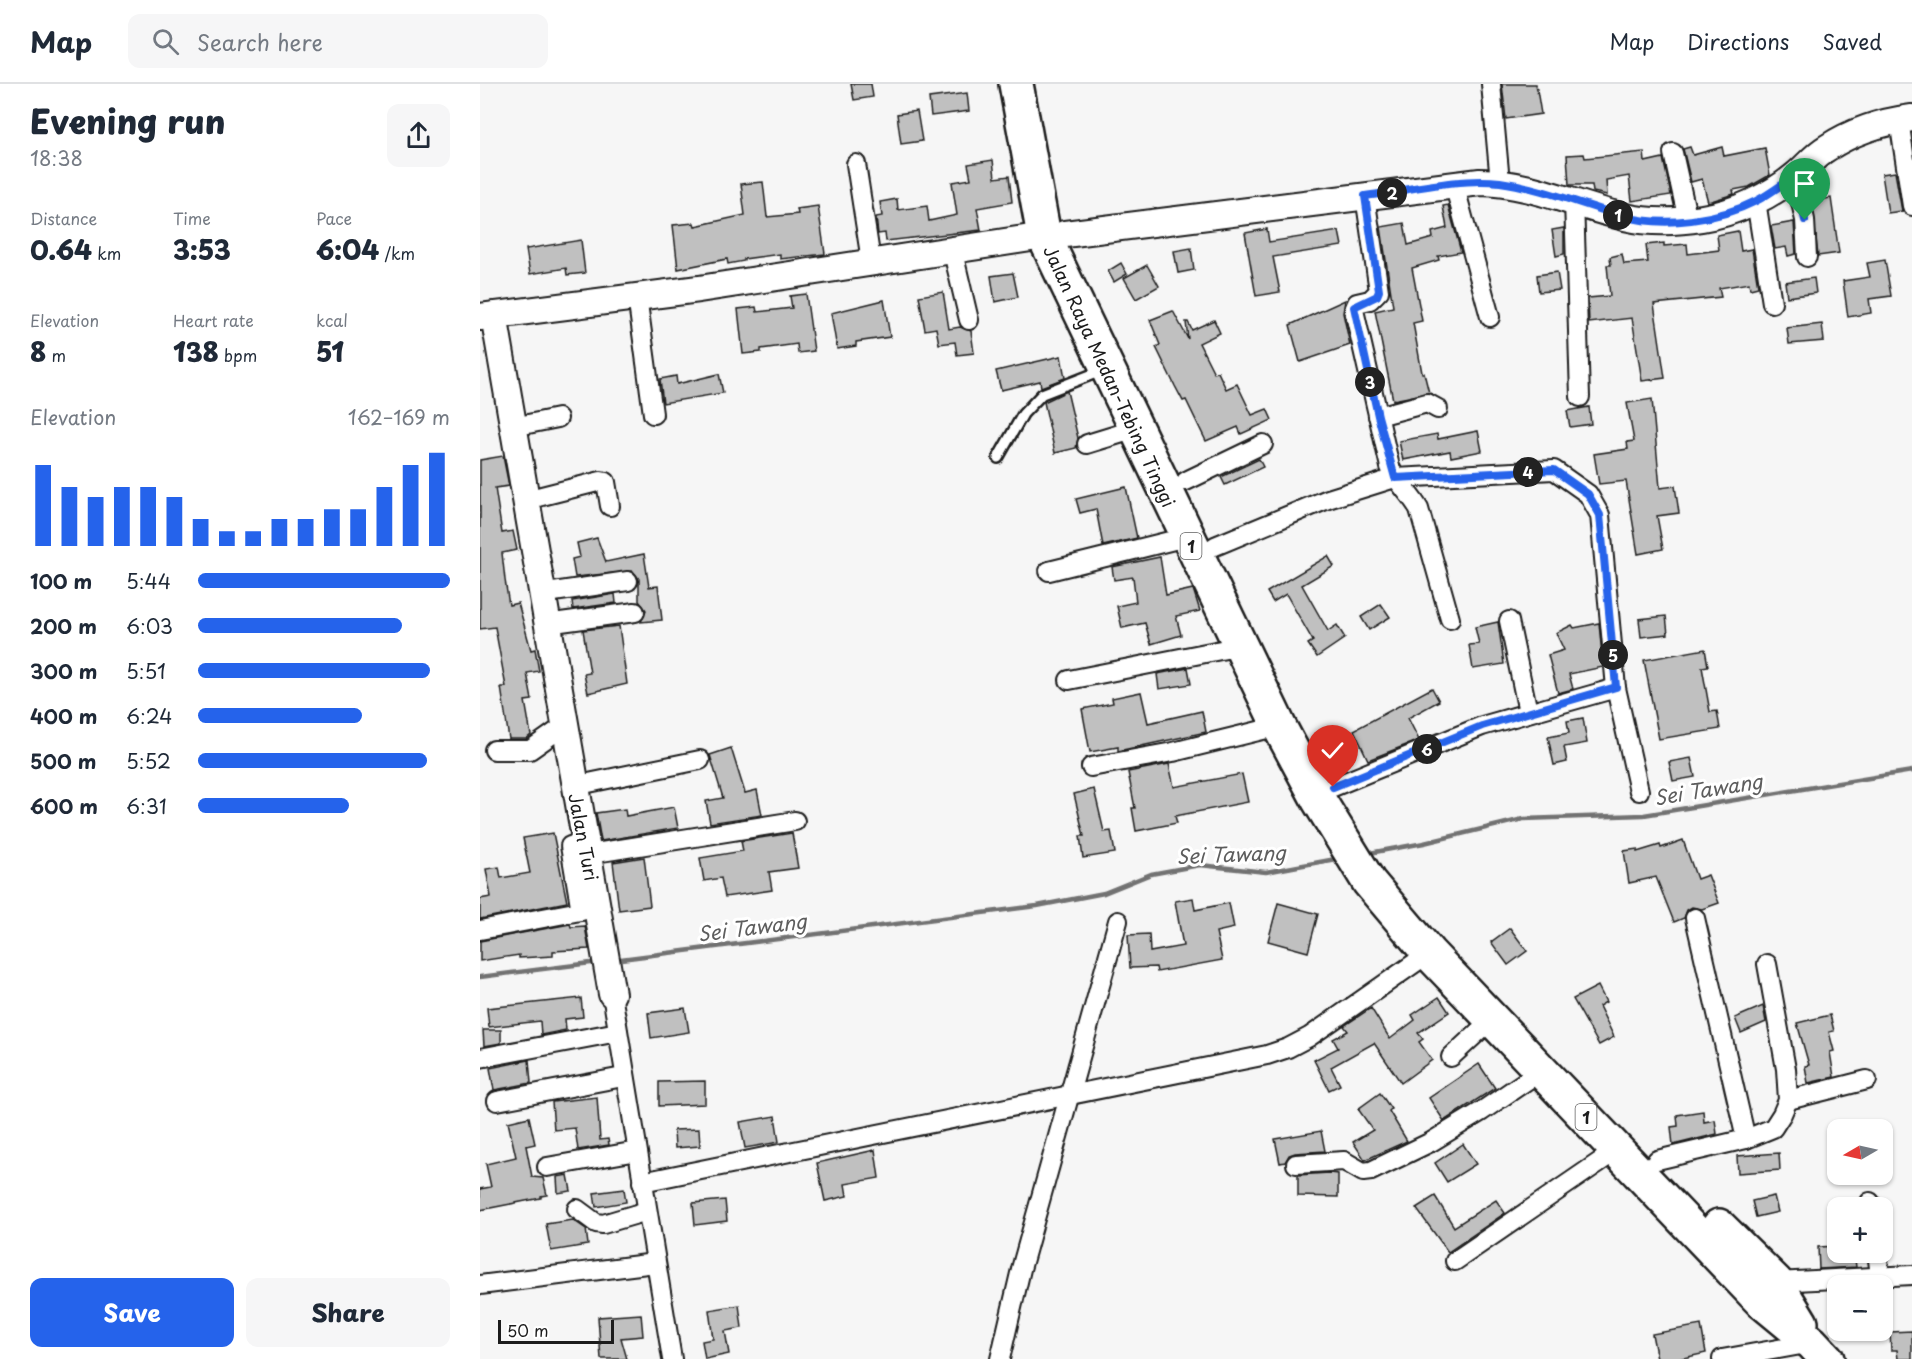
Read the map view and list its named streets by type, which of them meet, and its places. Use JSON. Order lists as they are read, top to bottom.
{
  "streets": {
    "highway": ["Jalan Raya Medan-Tebing Tinggi", "1"],
    "street": ["Jalan Turi"]
  },
  "water": ["Sei Tawang"],
  "scale_bar": "50 m",
  "north": "left",
  "page": {
    "header": "Map",
    "search": "Search here",
    "nav": ["Map", "Directions", "Saved"],
    "heading": ["Evening run", "18:38"],
    "pins": [
      "2",
      "1",
      "3",
      "4",
      "5",
      "6"
    ],
    "stats": [
      ["Distance", "0.64 km"],
      ["Time", "3:53"],
      ["Pace", "6:04 /km"],
      ["Elevation", "8 m"],
      ["Heart rate", "138 bpm"],
      ["kcal", "51"]
    ],
    "chart": ["Elevation", "162–169 m"],
    "list": [
      {
        "name": "100 m",
        "note": "5:44"
      },
      {
        "name": "200 m",
        "note": "6:03"
      },
      {
        "name": "300 m",
        "note": "5:51"
      },
      {
        "name": "400 m",
        "note": "6:24"
      },
      {
        "name": "500 m",
        "note": "5:52"
      },
      {
        "name": "600 m",
        "note": "6:31"
      }
    ],
    "map_buttons": ["+", "−"],
    "buttons": ["Save", "Share"],
    "scale": "50 m"
  }
}
